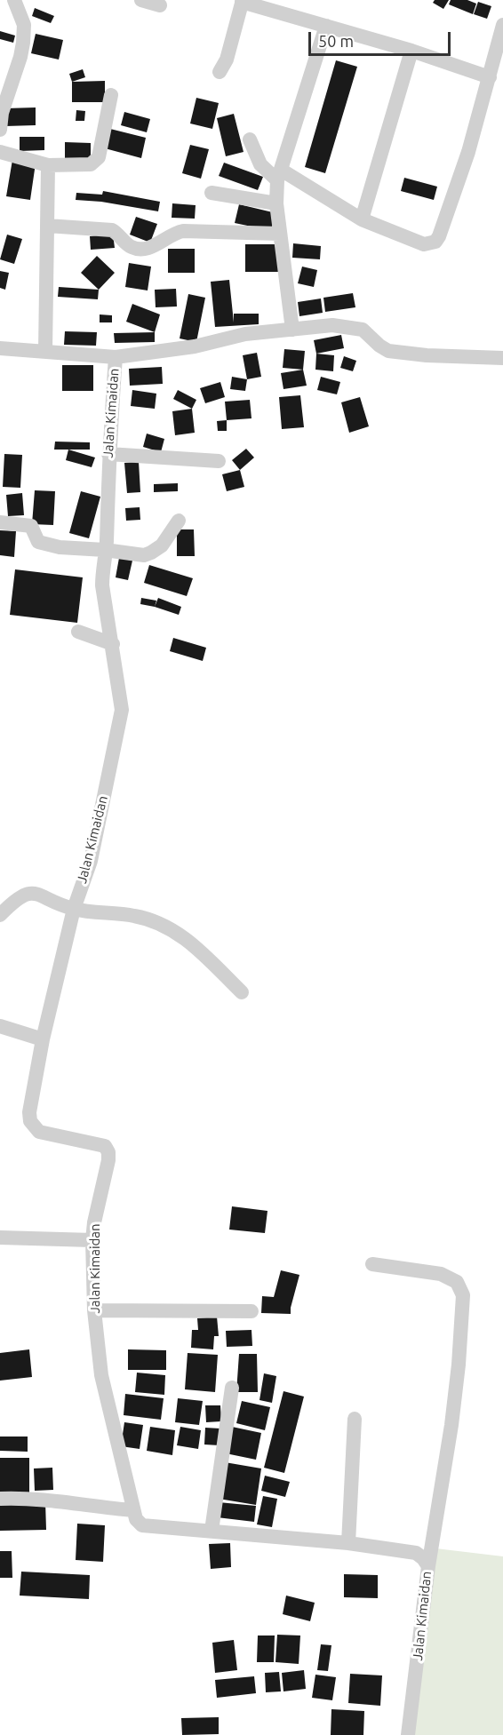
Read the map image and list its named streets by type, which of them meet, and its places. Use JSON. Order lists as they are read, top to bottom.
{
  "streets": {
    "street": ["Jalan Kimaidan"]
  },
  "scale_bar": "50 m"
}
